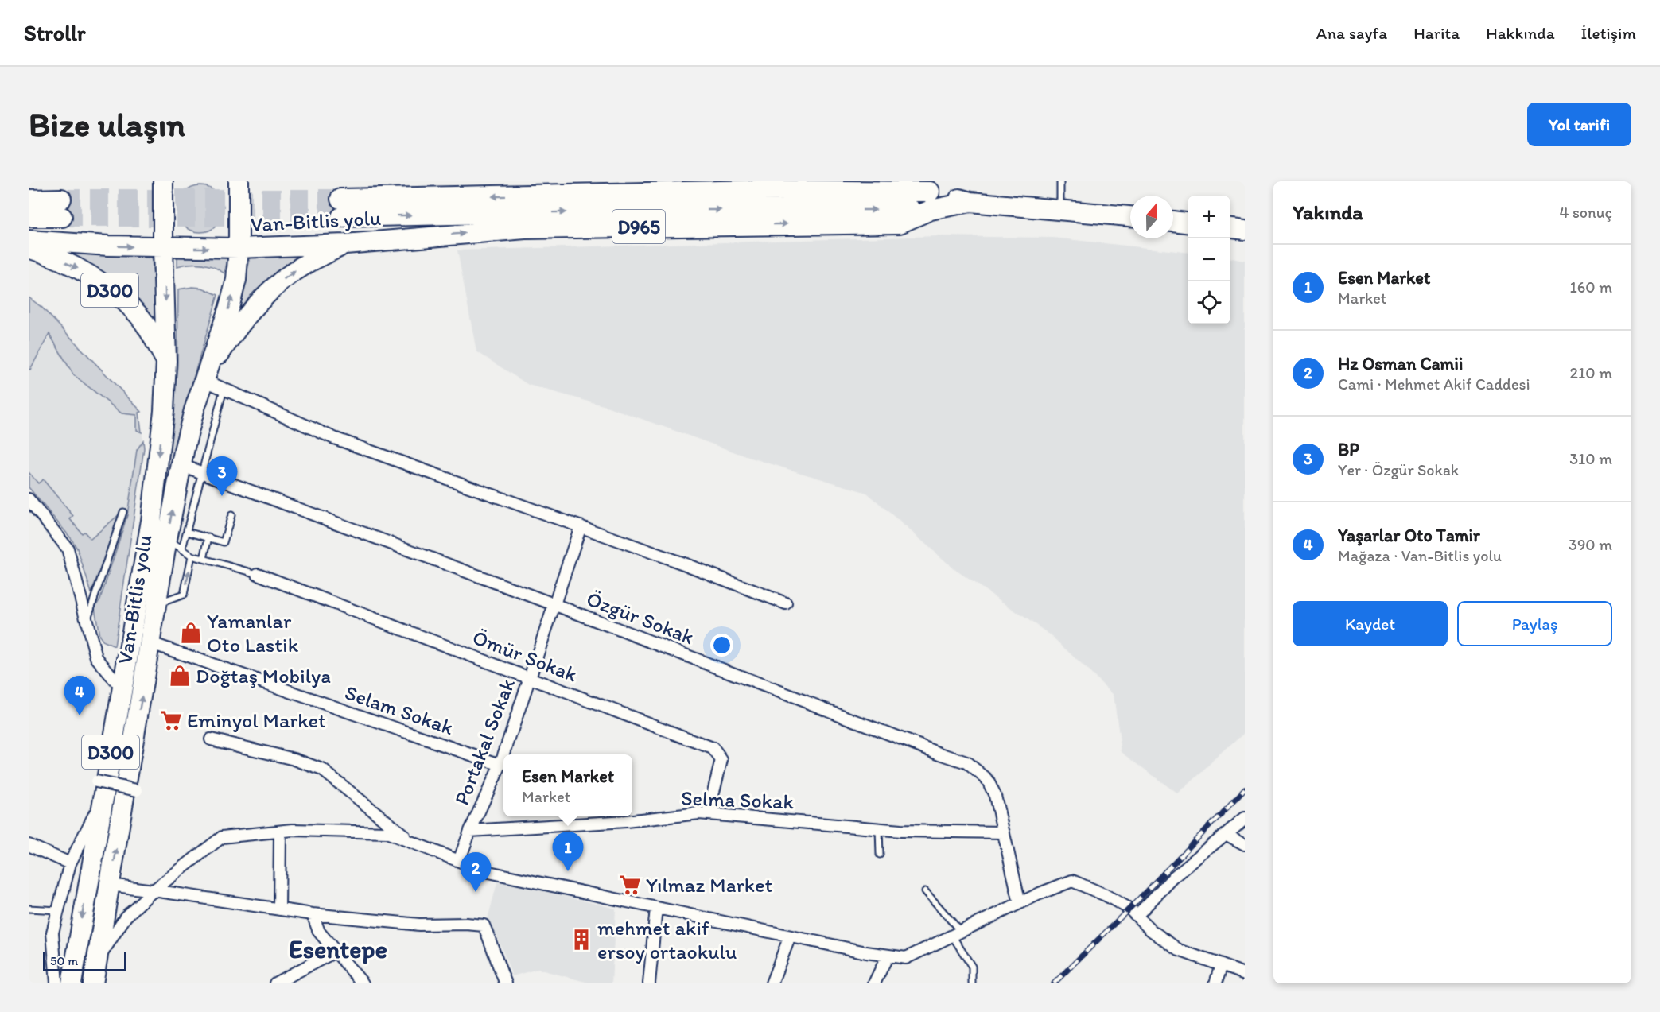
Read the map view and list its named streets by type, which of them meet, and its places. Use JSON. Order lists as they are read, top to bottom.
{
  "streets": {
    "highway": ["Van-Bitlis yolu", "D965", "D300"],
    "street": [
      "Özgür Sokak",
      "Ömür Sokak",
      "Selam Sokak",
      "Portakal Sokak",
      "Selma Sokak"
    ]
  },
  "crossings": [
    ["Van-Bitlis yolu", "D300"],
    ["Van-Bitlis yolu", "Özgür Sokak"],
    ["Van-Bitlis yolu", "Selam Sokak"],
    ["Özgür Sokak", "Portakal Sokak"],
    ["Özgür Sokak", "Selma Sokak"],
    ["Ömür Sokak", "Portakal Sokak"],
    ["Ömür Sokak", "Selma Sokak"],
    ["Selam Sokak", "Portakal Sokak"],
    ["Portakal Sokak", "Selma Sokak"]
  ],
  "districts": ["Esentepe"],
  "places": {
    "shop": ["Yamanlar Oto Lastik", "Doğtaş Mobilya"],
    "supermarket": ["Eminyol Market", "Yılmaz Market"],
    "building": ["mehmet akif ersoy ortaokulu"]
  },
  "scale_bar": "50 m",
  "north": "top",
  "page": {
    "header": "Strollr",
    "nav": [
      "Ana sayfa",
      "Harita",
      "Hakkında",
      "İletişim"
    ],
    "buttons": [
      "Yol tarifi",
      ["Kaydet", "Paylaş"]
    ],
    "title": "Bize ulaşın",
    "heading": ["Yakında", "4 sonuç"],
    "map_buttons": ["+", "−"],
    "list": [
      {
        "mark": "1",
        "name": "Esen Market",
        "note": "Market",
        "value": "160 m"
      },
      {
        "mark": "2",
        "name": "Hz Osman Camii",
        "note": "Cami · Mehmet Akif Caddesi",
        "value": "210 m"
      },
      {
        "mark": "3",
        "name": "BP",
        "note": "Yer · Özgür Sokak",
        "value": "310 m"
      },
      {
        "mark": "4",
        "name": "Yaşarlar Oto Tamir",
        "note": "Mağaza · Van-Bitlis yolu",
        "value": "390 m"
      }
    ],
    "pins": [
      "3",
      "4",
      "1",
      "2"
    ],
    "popup": ["Esen Market", "Market"],
    "scale": "50 m"
  }
}
